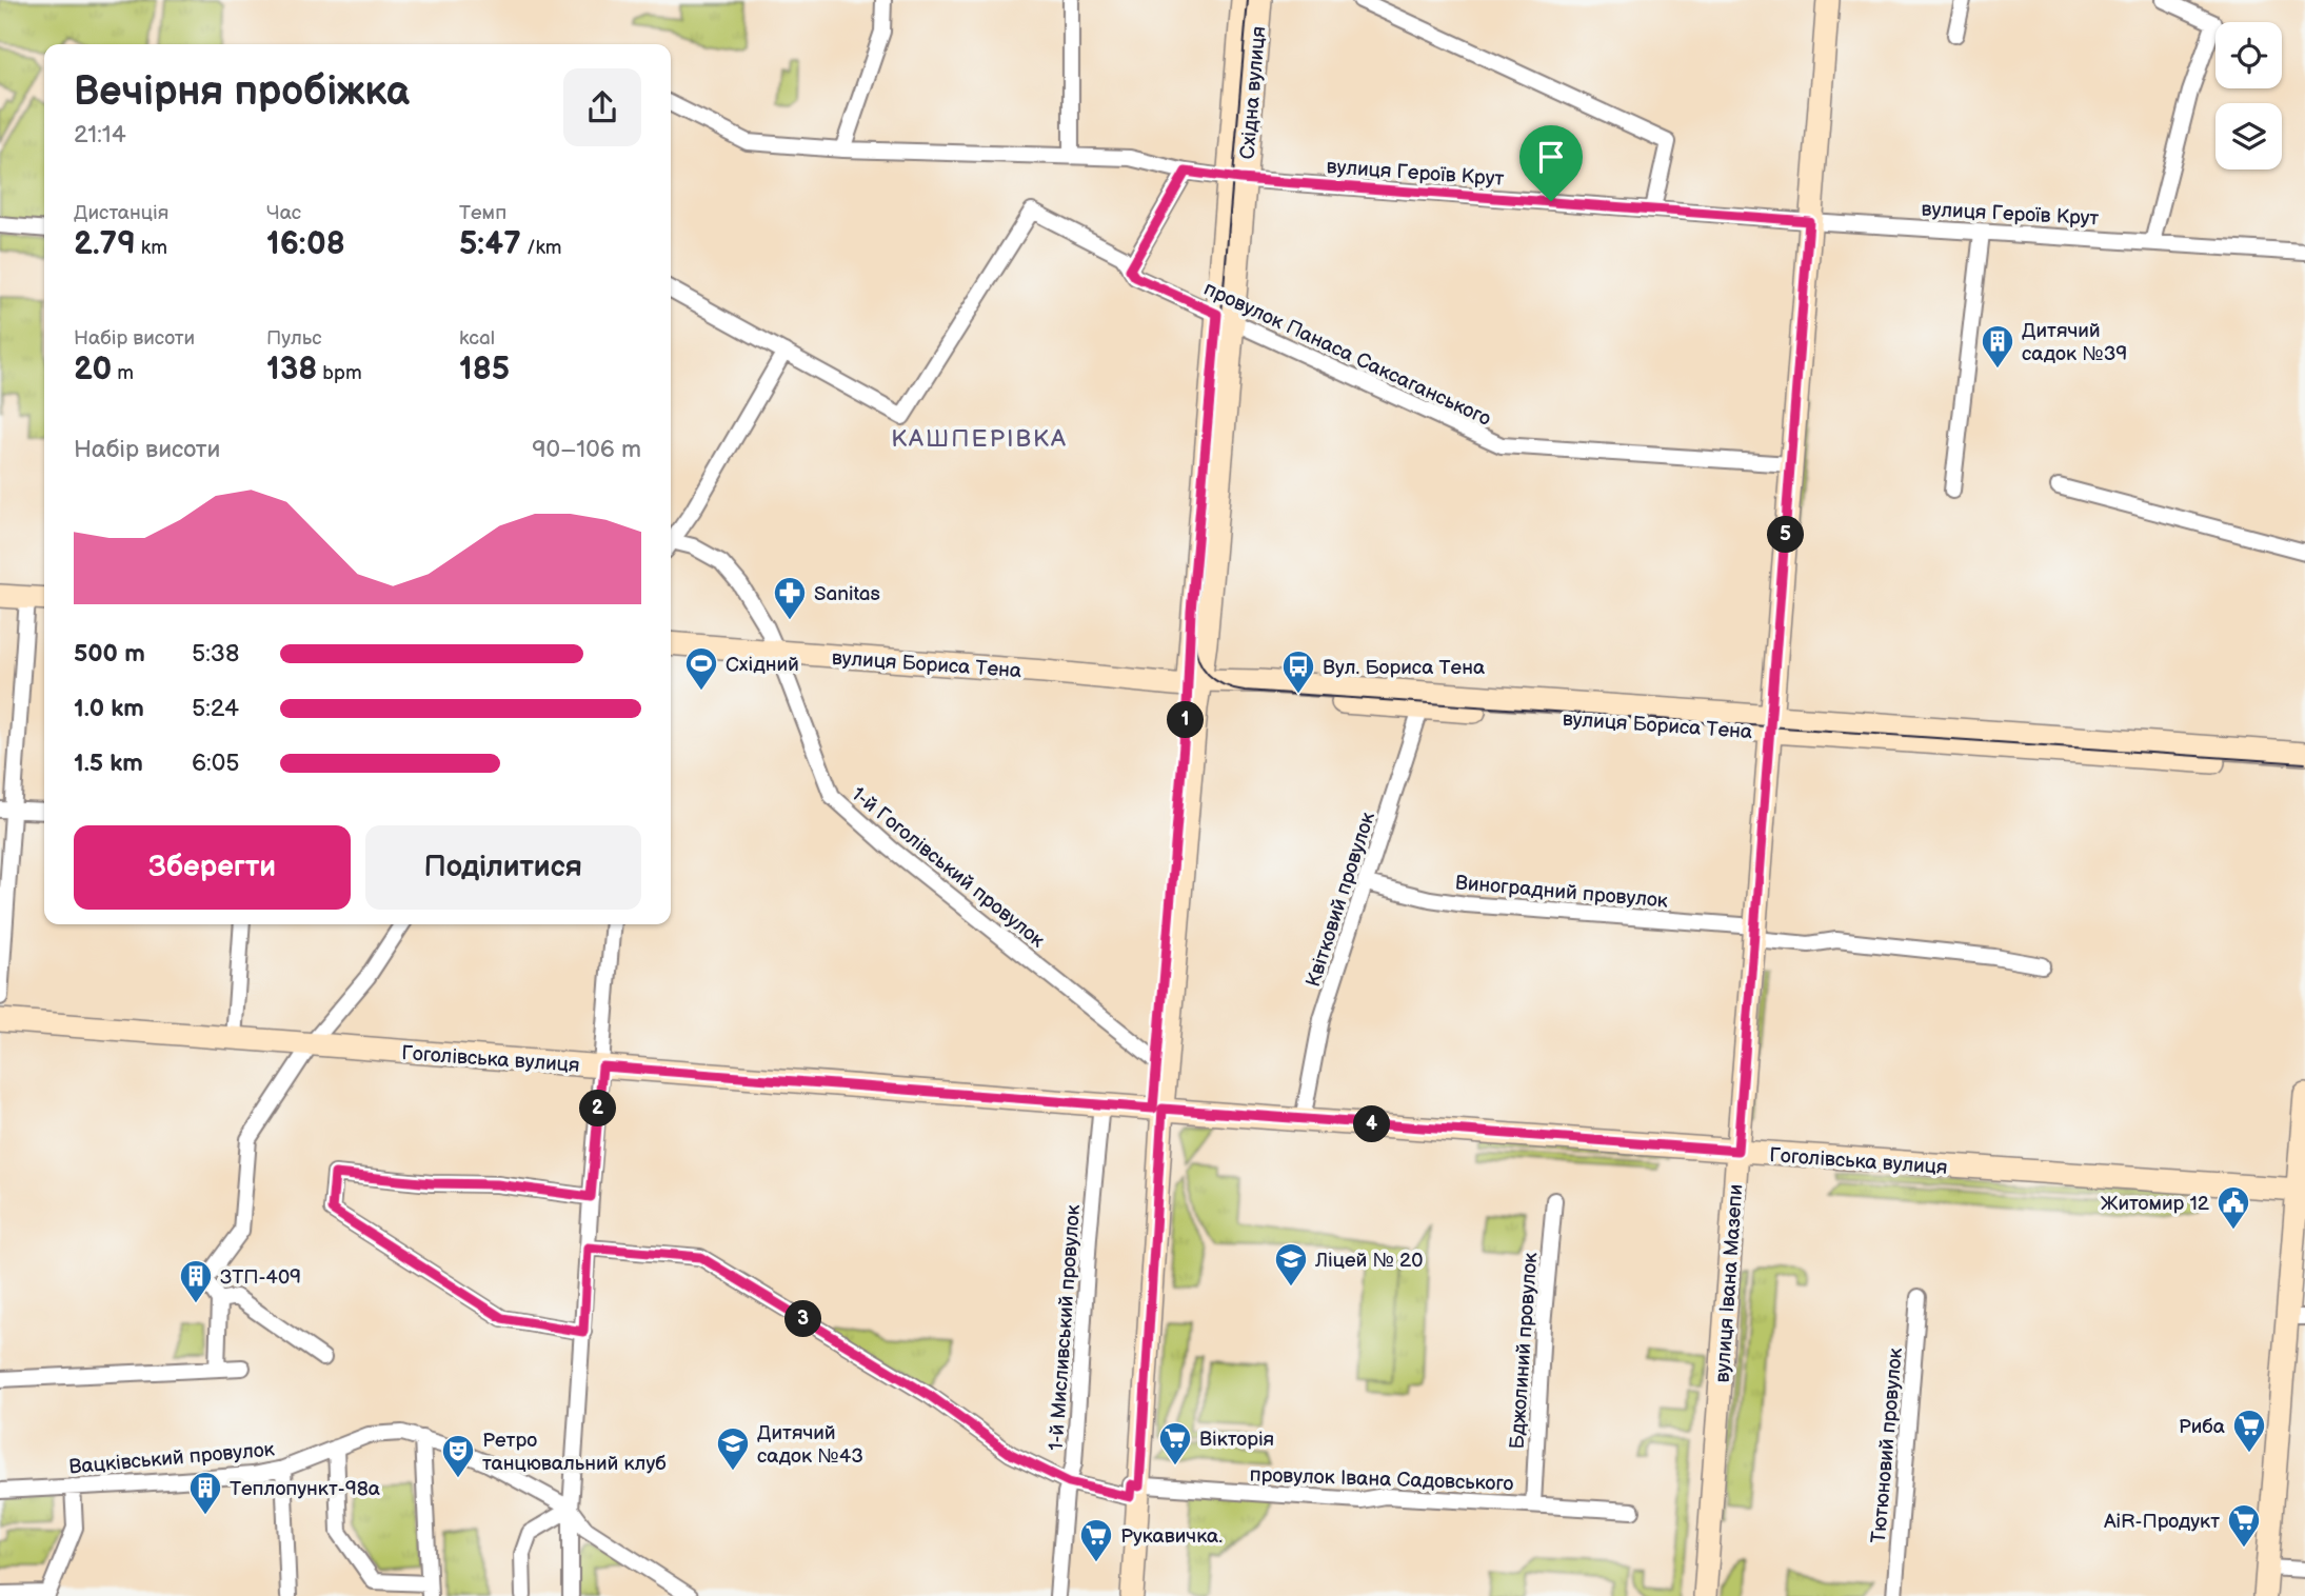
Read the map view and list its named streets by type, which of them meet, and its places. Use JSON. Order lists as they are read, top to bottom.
{
  "streets": {
    "street": [
      "Східна вулиця",
      "вулиця Героїв Крут",
      "провулок Панаса Саксаганського",
      "вулиця Бориса Тена",
      "1-й Гоголівський провулок",
      "Виноградний провулок",
      "Квітковий провулок",
      "Гоголівська вулиця",
      "вулиця Івана Мазепи",
      "1-й Мисливський провулок",
      "Бджолиний провулок",
      "Тютюновий провулок",
      "Вацківський провулок",
      "провулок Івана Садовського"
    ]
  },
  "crossings": [
    ["Східна вулиця", "вулиця Героїв Крут"],
    ["Східна вулиця", "провулок Панаса Саксаганського"],
    ["Східна вулиця", "вулиця Бориса Тена"],
    ["Східна вулиця", "1-й Гоголівський провулок"],
    ["Східна вулиця", "Гоголівська вулиця"],
    ["Східна вулиця", "провулок Івана Садовського"],
    ["вулиця Героїв Крут", "вулиця Івана Мазепи"],
    ["провулок Панаса Саксаганського", "вулиця Івана Мазепи"],
    ["вулиця Бориса Тена", "1-й Гоголівський провулок"],
    ["вулиця Бориса Тена", "Квітковий провулок"],
    ["вулиця Бориса Тена", "вулиця Івана Мазепи"],
    ["Виноградний провулок", "Квітковий провулок"],
    ["Виноградний провулок", "вулиця Івана Мазепи"],
    ["Квітковий провулок", "Гоголівська вулиця"],
    ["Гоголівська вулиця", "вулиця Івана Мазепи"],
    ["Гоголівська вулиця", "1-й Мисливський провулок"],
    ["1-й Мисливський провулок", "провулок Івана Садовського"],
    ["Бджолиний провулок", "провулок Івана Садовського"]
  ],
  "districts": ["КАШПЕРІВКА"],
  "places": {
    "building": ["Дитячий садок №39", "ЗТП-409", "Теплопункт-98а"],
    "pharmacy": ["Sanitas"],
    "sports": ["Східний"],
    "bus stop": ["Вул. Бориса Тена"],
    "public building": ["Житомир 12"],
    "school or university": ["Ліцей № 20", "Дитячий садок №43"],
    "supermarket": [
      "Риба",
      "Вікторія",
      "AiR-Продукт",
      "Рукавичка."
    ],
    "theatre": ["Ретро танцювальний клуб"]
  },
  "page": {
    "heading": ["Вечірня пробіжка", "21:14"],
    "stats": [
      ["Дистанція", "2.79 km"],
      ["Час", "16:08"],
      ["Темп", "5:47 /km"],
      ["Набір висоти", "20 m"],
      ["Пульс", "138 bpm"],
      ["kcal", "185"]
    ],
    "chart": ["Набір висоти", "90–106 m"],
    "pins": [
      "5",
      "1",
      "2",
      "4",
      "3"
    ],
    "list": [
      {
        "name": "500 m",
        "note": "5:38"
      },
      {
        "name": "1.0 km",
        "note": "5:24"
      },
      {
        "name": "1.5 km",
        "note": "6:05"
      }
    ],
    "buttons": ["Зберегти", "Поділитися"]
  }
}
